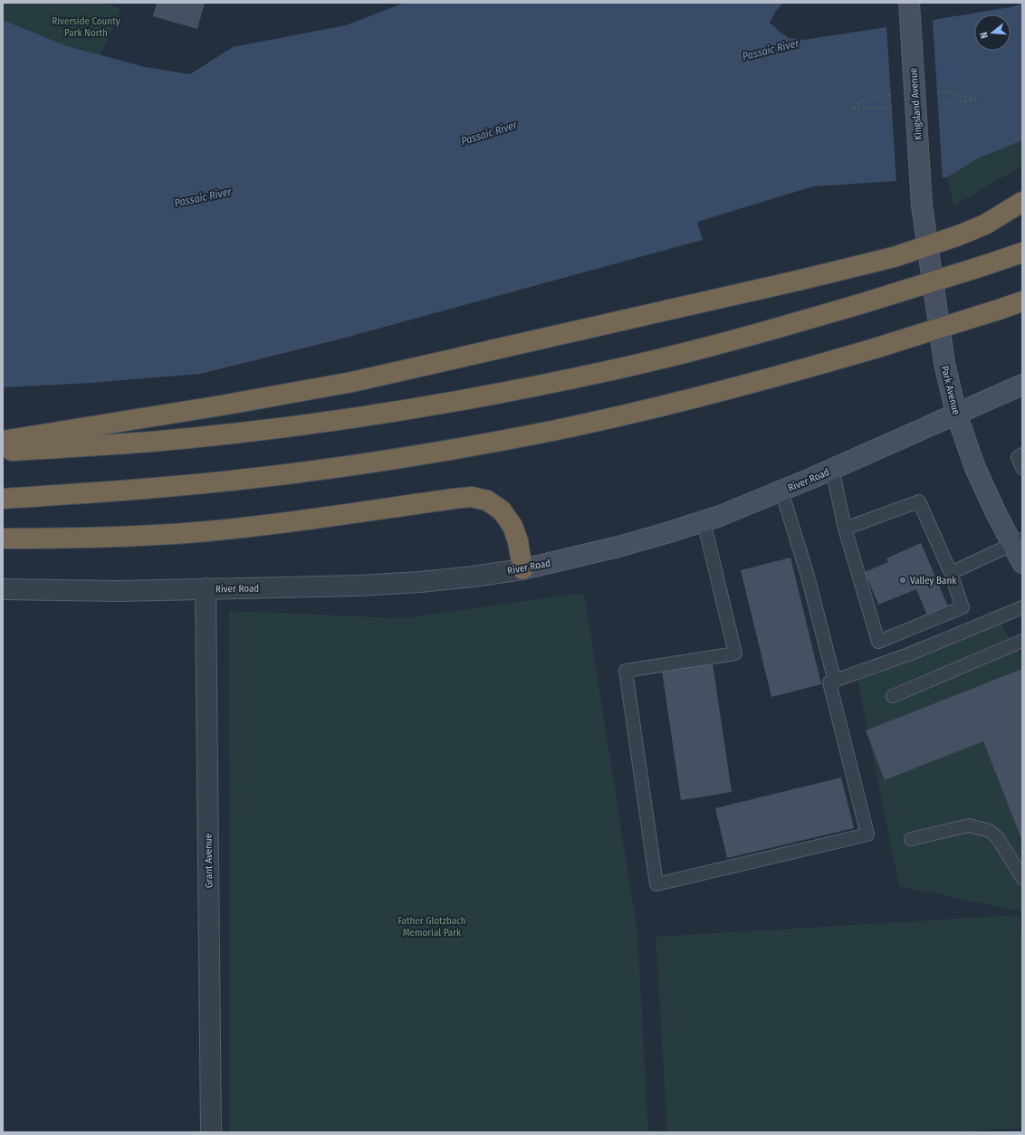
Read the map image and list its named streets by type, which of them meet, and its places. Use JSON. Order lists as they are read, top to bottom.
{
  "streets": {
    "main road": ["Kingsland Avenue", "Park Avenue", "River Road"],
    "street": ["Grant Avenue"]
  },
  "crossings": [
    ["Kingsland Avenue", "Park Avenue"],
    ["Park Avenue", "River Road"],
    ["River Road", "Grant Avenue"]
  ],
  "water": ["Passaic River"],
  "parks": ["Riverside County Park North", "Father Glotzbach Memorial Park"],
  "places": ["Valley Bank"],
  "north": "left"
}
